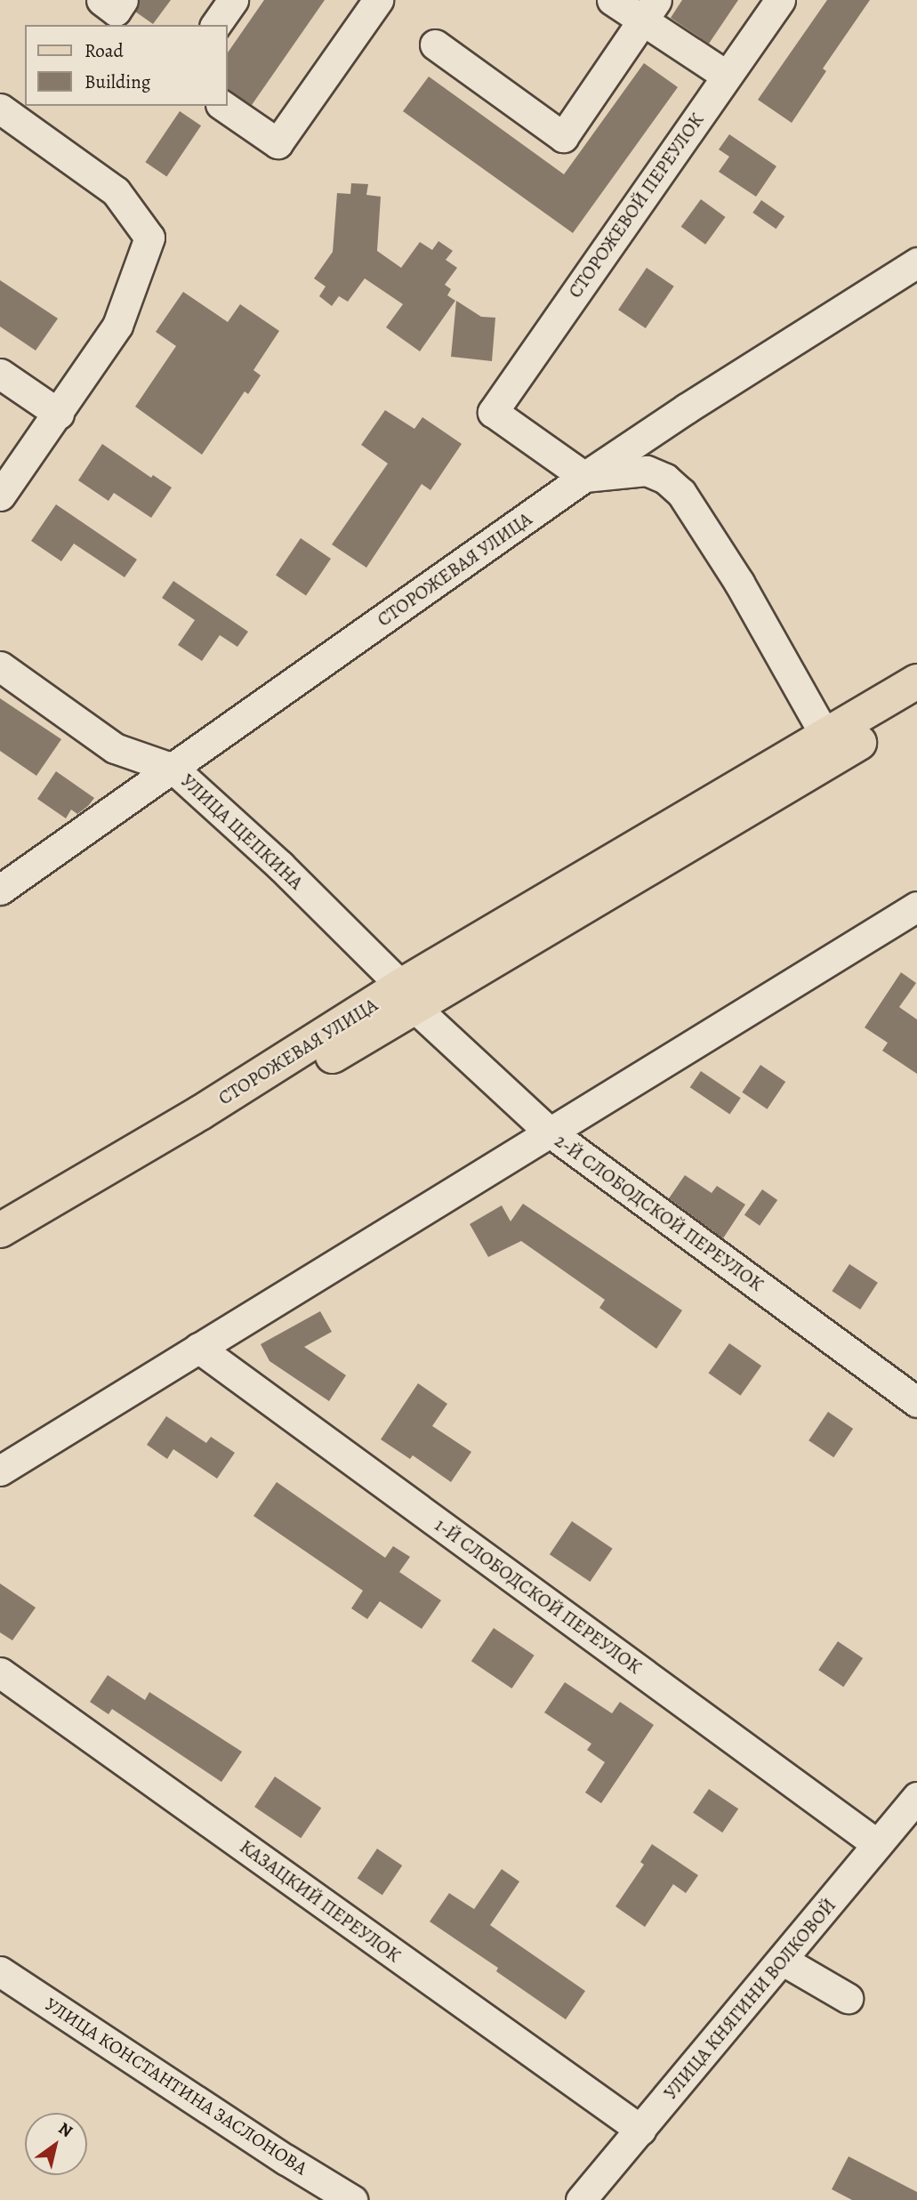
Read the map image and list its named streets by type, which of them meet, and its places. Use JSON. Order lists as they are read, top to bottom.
{
  "streets": {
    "main road": ["СТОРОЖЕВАЯ УЛИЦА"],
    "street": [
      "СТОРОЖЕВОЙ ПЕРЕУЛОК",
      "УЛИЦА ЩЕПКИНА",
      "2-Й СЛОБОДСКОЙ ПЕРЕУЛОК",
      "1-Й СЛОБОДСКОЙ ПЕРЕУЛОК",
      "КАЗАЦКИЙ ПЕРЕУЛОК",
      "УЛИЦА КНЯГИНИ ВОЛКОВОЙ",
      "УЛИЦА КОНСТАНТИНА ЗАСЛОНОВА"
    ]
  },
  "crossings": [
    ["СТОРОЖЕВОЙ ПЕРЕУЛОК", "СТОРОЖЕВАЯ УЛИЦА"],
    ["СТОРОЖЕВАЯ УЛИЦА", "УЛИЦА ЩЕПКИНА"],
    ["СТОРОЖЕВАЯ УЛИЦА", "2-Й СЛОБОДСКОЙ ПЕРЕУЛОК"],
    ["УЛИЦА ЩЕПКИНА", "2-Й СЛОБОДСКОЙ ПЕРЕУЛОК"],
    ["1-Й СЛОБОДСКОЙ ПЕРЕУЛОК", "УЛИЦА КНЯГИНИ ВОЛКОВОЙ"],
    ["КАЗАЦКИЙ ПЕРЕУЛОК", "УЛИЦА КНЯГИНИ ВОЛКОВОЙ"]
  ],
  "legend": ["Road", "Building"],
  "north": "top right"
}
